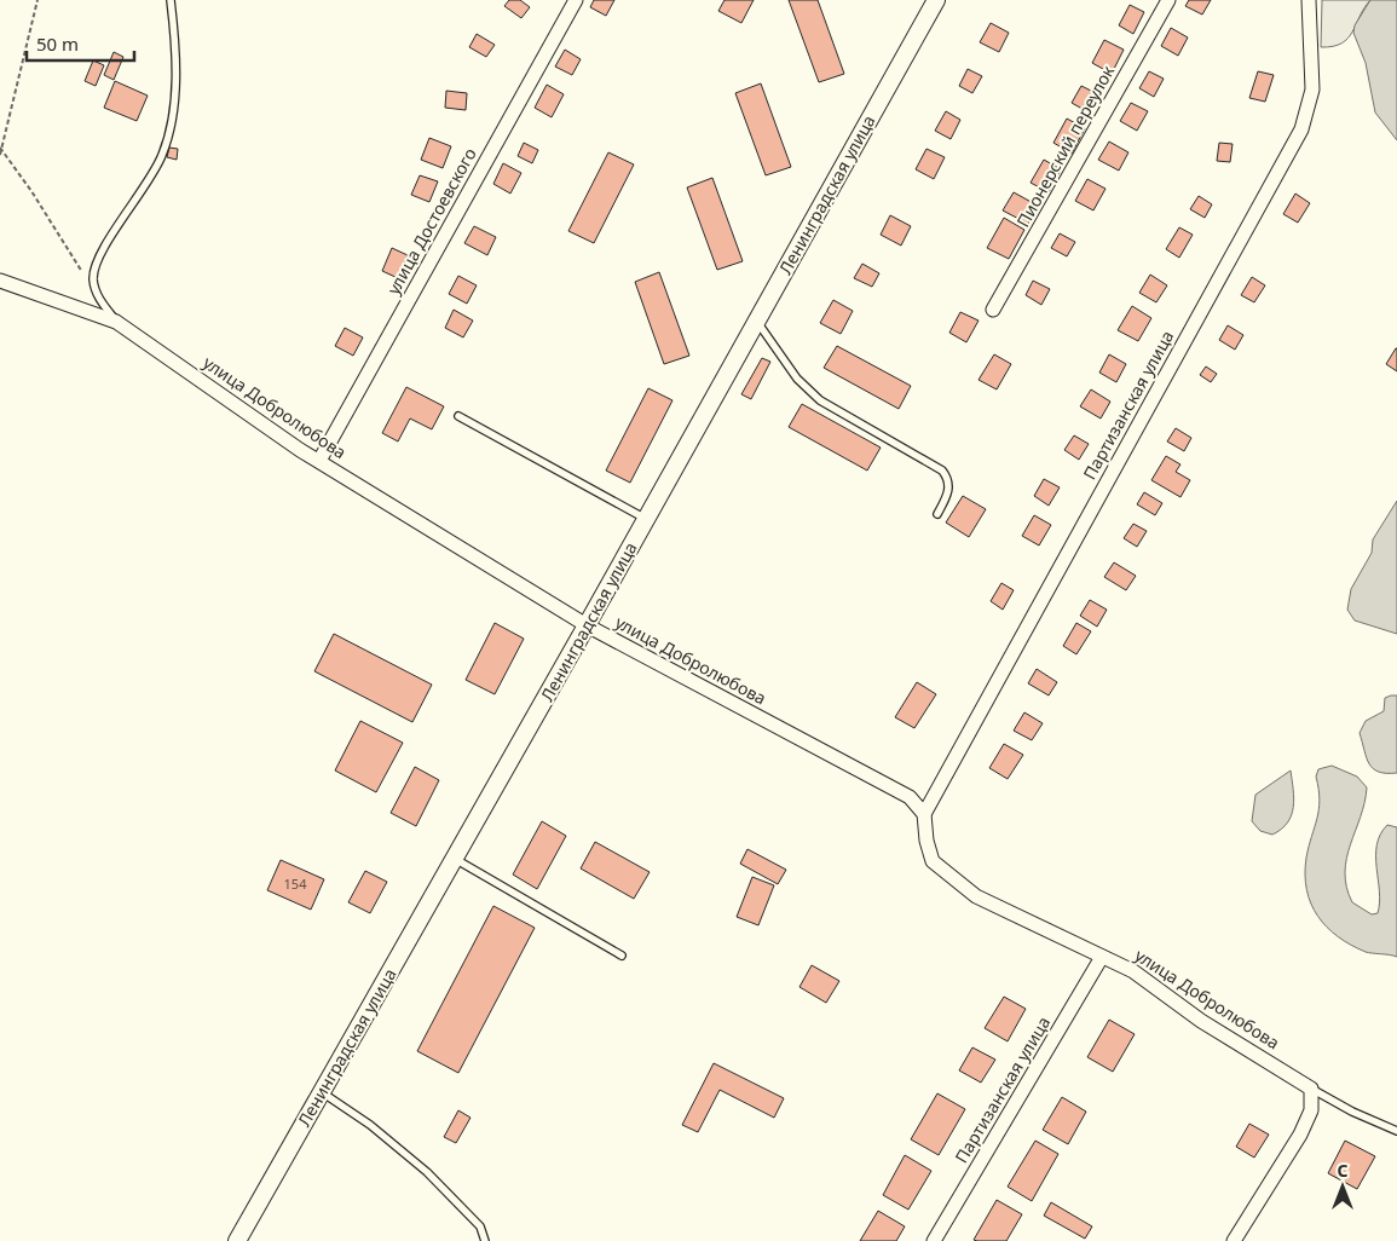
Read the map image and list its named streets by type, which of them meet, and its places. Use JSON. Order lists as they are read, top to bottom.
{
  "streets": {
    "street": [
      "Пионерский переулок",
      "Ленинградская улица",
      "улица Достоевского",
      "Партизанская улица",
      "улица Добролюбова"
    ]
  },
  "crossings": [
    ["Ленинградская улица", "улица Добролюбова"],
    ["улица Достоевского", "улица Добролюбова"],
    ["Партизанская улица", "улица Добролюбова"]
  ],
  "house_numbers": ["154"],
  "scale_bar": "50 m",
  "north": "top"
}
